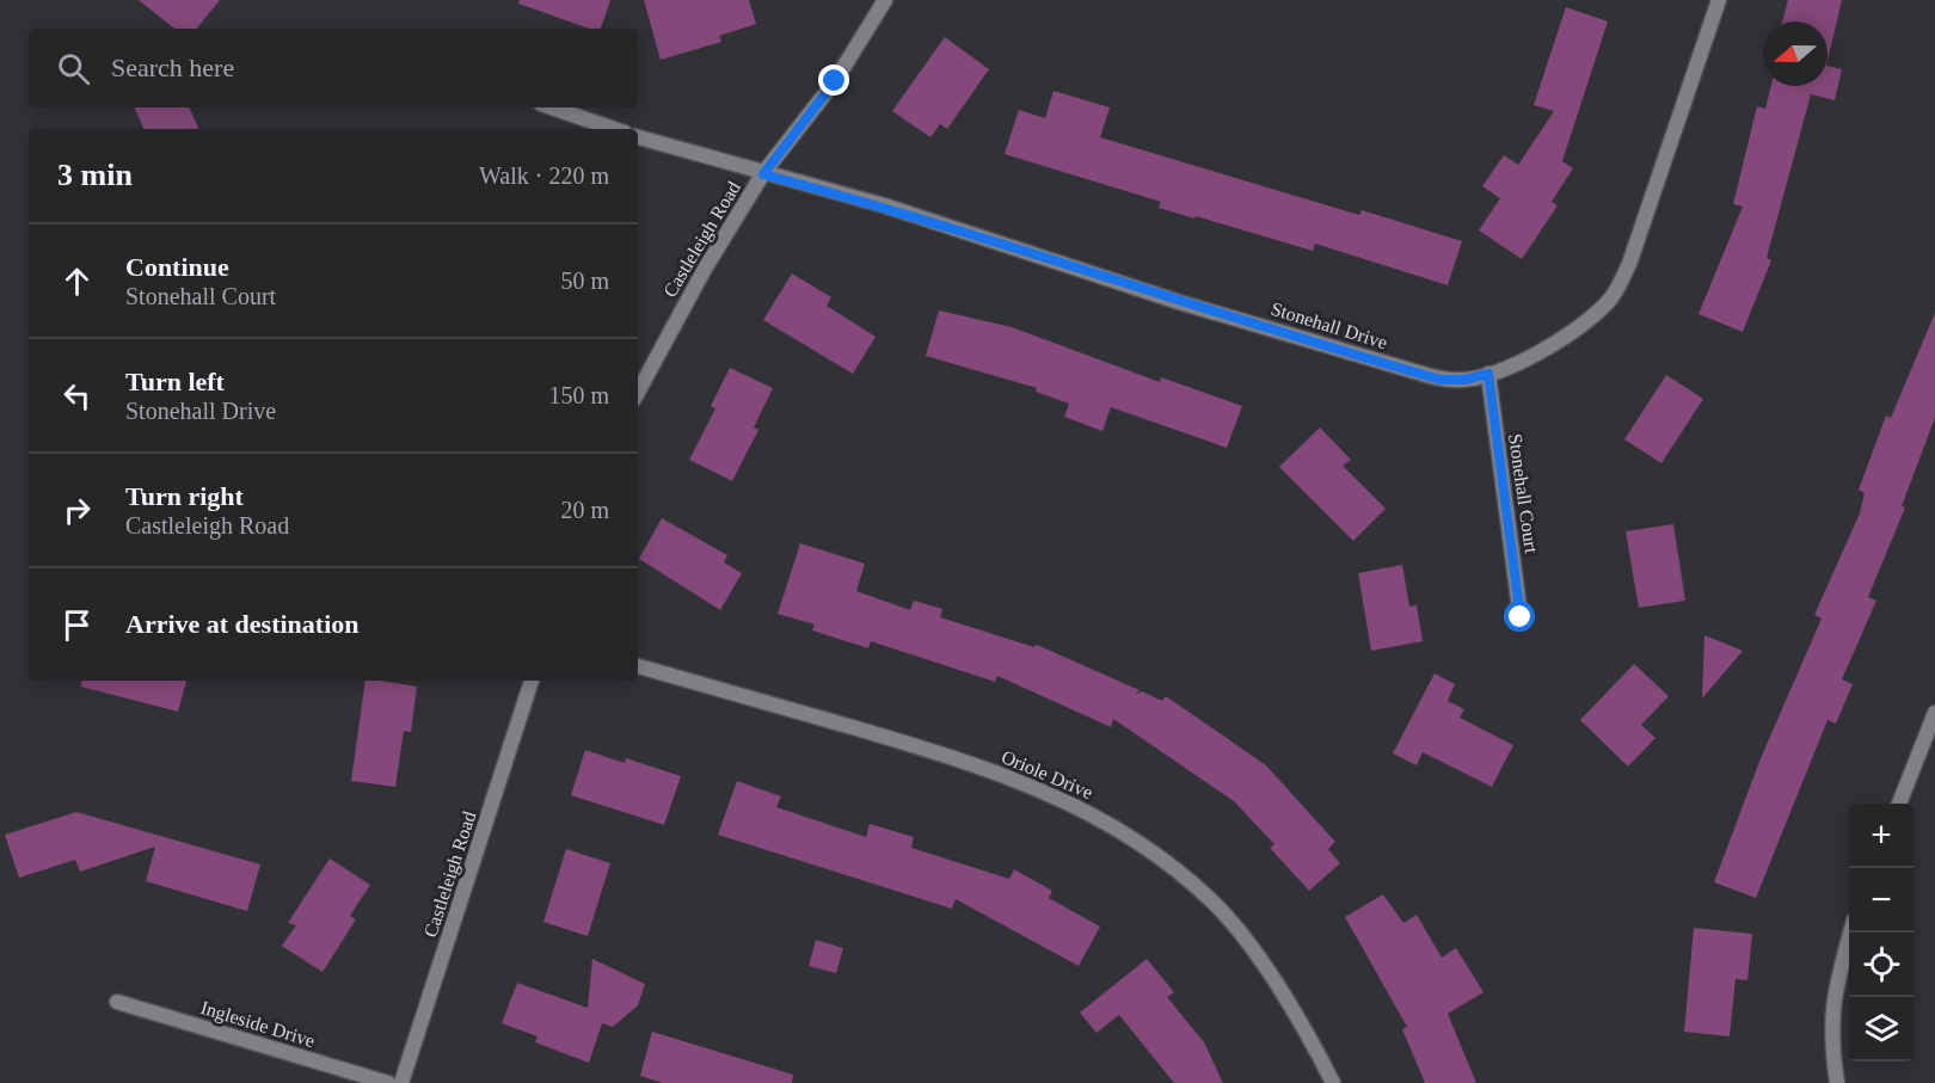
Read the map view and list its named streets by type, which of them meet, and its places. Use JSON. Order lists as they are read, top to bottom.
{
  "streets": {
    "street": [
      "Castleleigh Road",
      "Stonehall Drive",
      "Stonehall Court",
      "Oriole Drive",
      "Ingleside Drive"
    ]
  },
  "crossings": [
    ["Castleleigh Road", "Stonehall Drive"],
    ["Stonehall Drive", "Stonehall Court"]
  ],
  "north": "left",
  "page": {
    "search": "Search here",
    "heading": ["3 min", "Walk · 220 m"],
    "list": [
      ["Continue", "Stonehall Court", "50 m"],
      ["Turn left", "Stonehall Drive", "150 m"],
      ["Turn right", "Castleleigh Road", "20 m"],
      "Arrive at destination"
    ],
    "map_buttons": ["+", "−"]
  }
}
